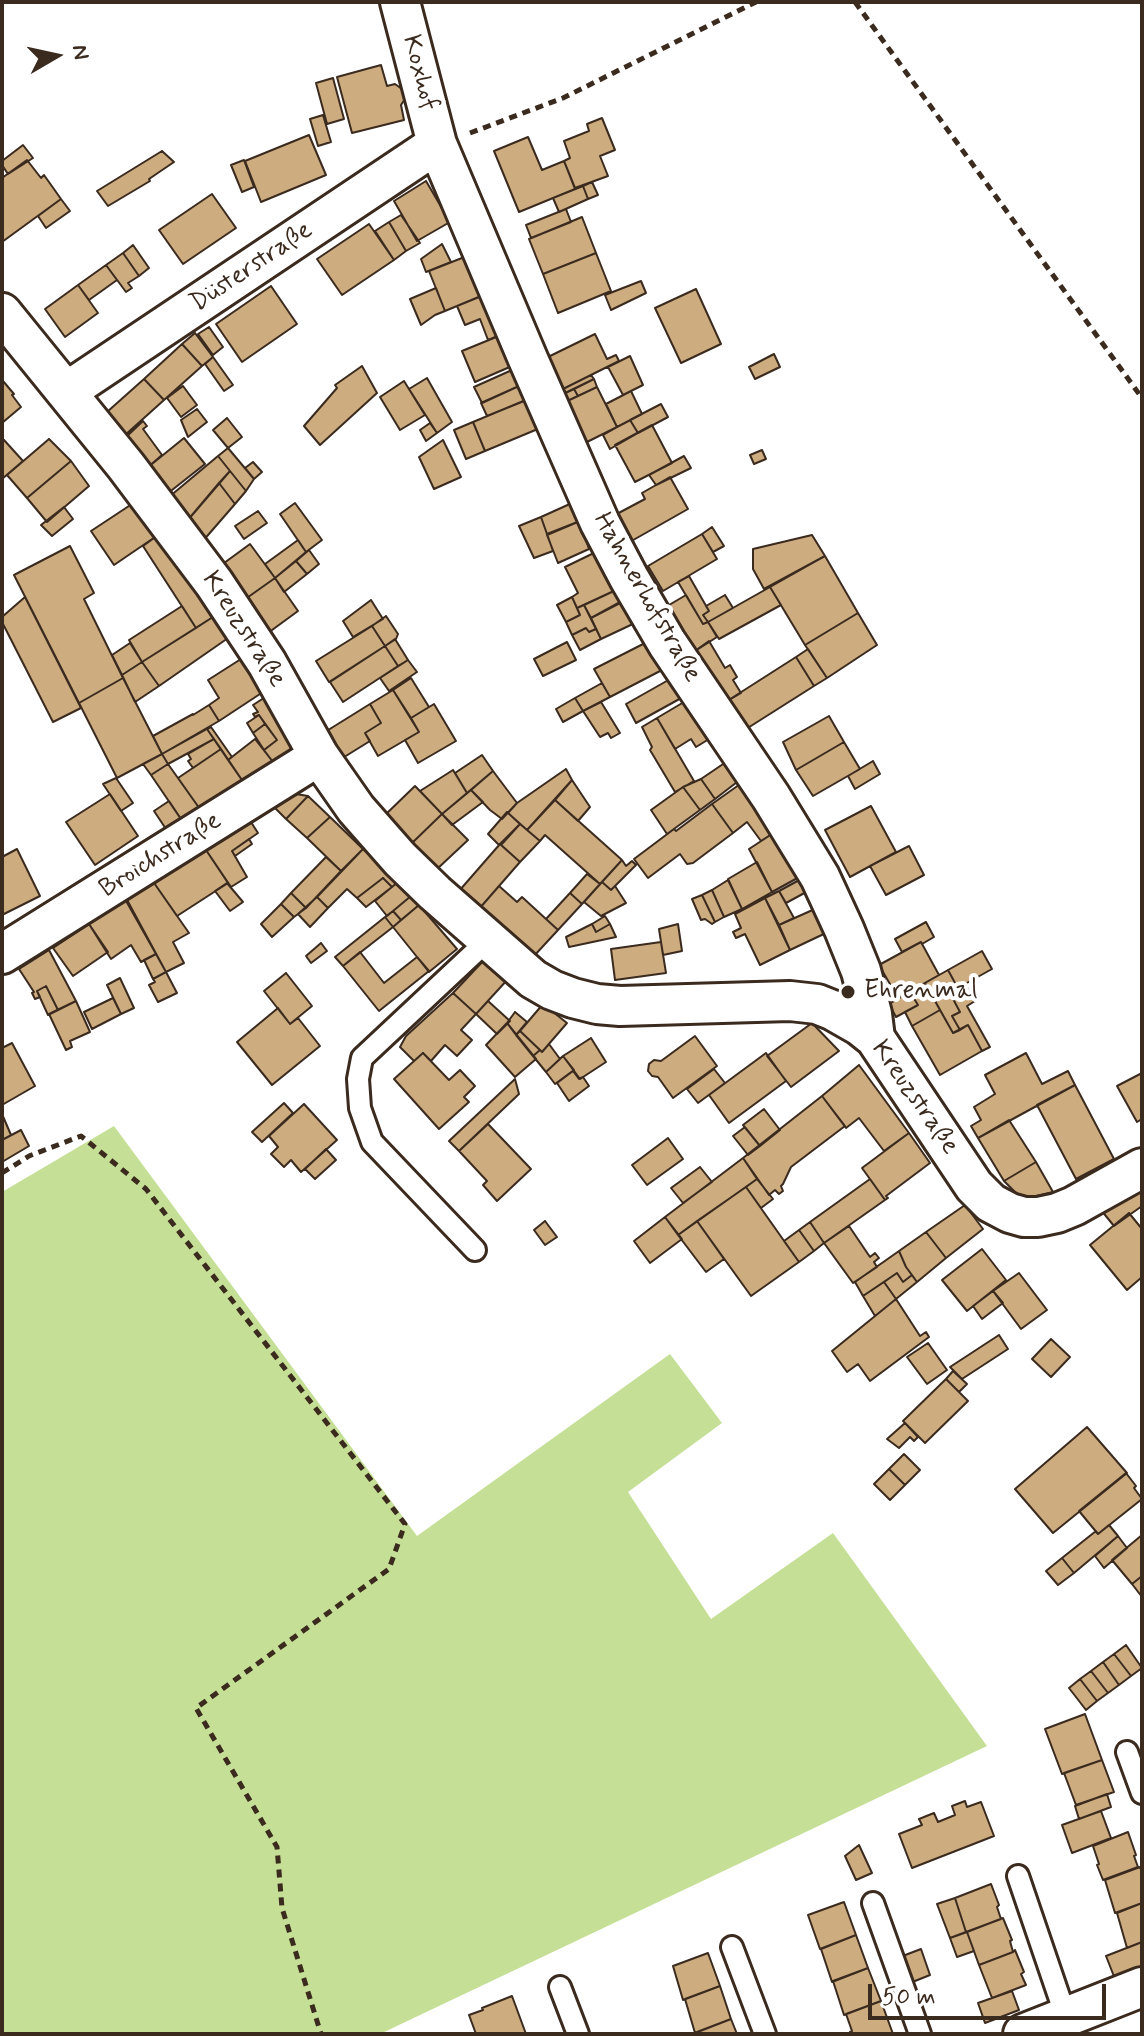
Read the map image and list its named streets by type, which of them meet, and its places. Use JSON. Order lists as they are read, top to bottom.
{
  "streets": {
    "street": [
      "Koxhof",
      "Düsterstraße",
      "Hahnerhofstraße",
      "Kreuzstraße",
      "Broichstraße"
    ]
  },
  "crossings": [
    ["Koxhof", "Düsterstraße"],
    ["Koxhof", "Hahnerhofstraße"],
    ["Düsterstraße", "Hahnerhofstraße"],
    ["Düsterstraße", "Kreuzstraße"],
    ["Hahnerhofstraße", "Kreuzstraße"],
    ["Kreuzstraße", "Broichstraße"]
  ],
  "places": ["Ehrenmal"],
  "scale_bar": "50 m",
  "north": "right"
}
